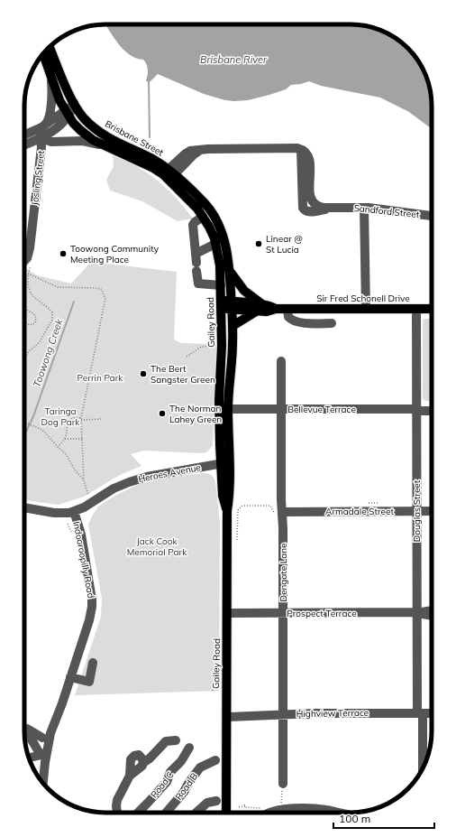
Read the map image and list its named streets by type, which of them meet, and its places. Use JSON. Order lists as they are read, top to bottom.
{
  "streets": {
    "main road": ["Brisbane Street", "Sir Fred Schonell Drive", "Gailey Road"],
    "street": [
      "Josling Street",
      "Sandford Street",
      "Bellevue Terrace",
      "Heroes Avenue",
      "Armadale Street",
      "Douglas Street",
      "Indooroopilly Road",
      "Dengate Lane",
      "Prospect Terrace",
      "Highview Terrace",
      "Road C",
      "Road B"
    ]
  },
  "crossings": [
    ["Brisbane Street", "Sandford Street"],
    ["Brisbane Street", "Gailey Road"],
    ["Sandford Street", "Gailey Road"],
    ["Sir Fred Schonell Drive", "Gailey Road"],
    ["Sir Fred Schonell Drive", "Douglas Street"],
    ["Gailey Road", "Bellevue Terrace"],
    ["Gailey Road", "Heroes Avenue"],
    ["Gailey Road", "Prospect Terrace"],
    ["Gailey Road", "Highview Terrace"],
    ["Bellevue Terrace", "Douglas Street"],
    ["Bellevue Terrace", "Dengate Lane"],
    ["Heroes Avenue", "Indooroopilly Road"],
    ["Armadale Street", "Douglas Street"],
    ["Armadale Street", "Dengate Lane"],
    ["Douglas Street", "Prospect Terrace"],
    ["Douglas Street", "Highview Terrace"],
    ["Dengate Lane", "Prospect Terrace"],
    ["Dengate Lane", "Highview Terrace"]
  ],
  "water": ["Brisbane River", "Toowong Creek"],
  "parks": ["Perrin Park", "Taringa Dog Park", "Jack Cook Memorial Park"],
  "places": [
    "Linear @ St Lucia",
    "Toowong Community Meeting Place",
    "The Bert Sangster Green",
    "The Norman Lahey Green"
  ],
  "scale_bar": "100 m"
}
